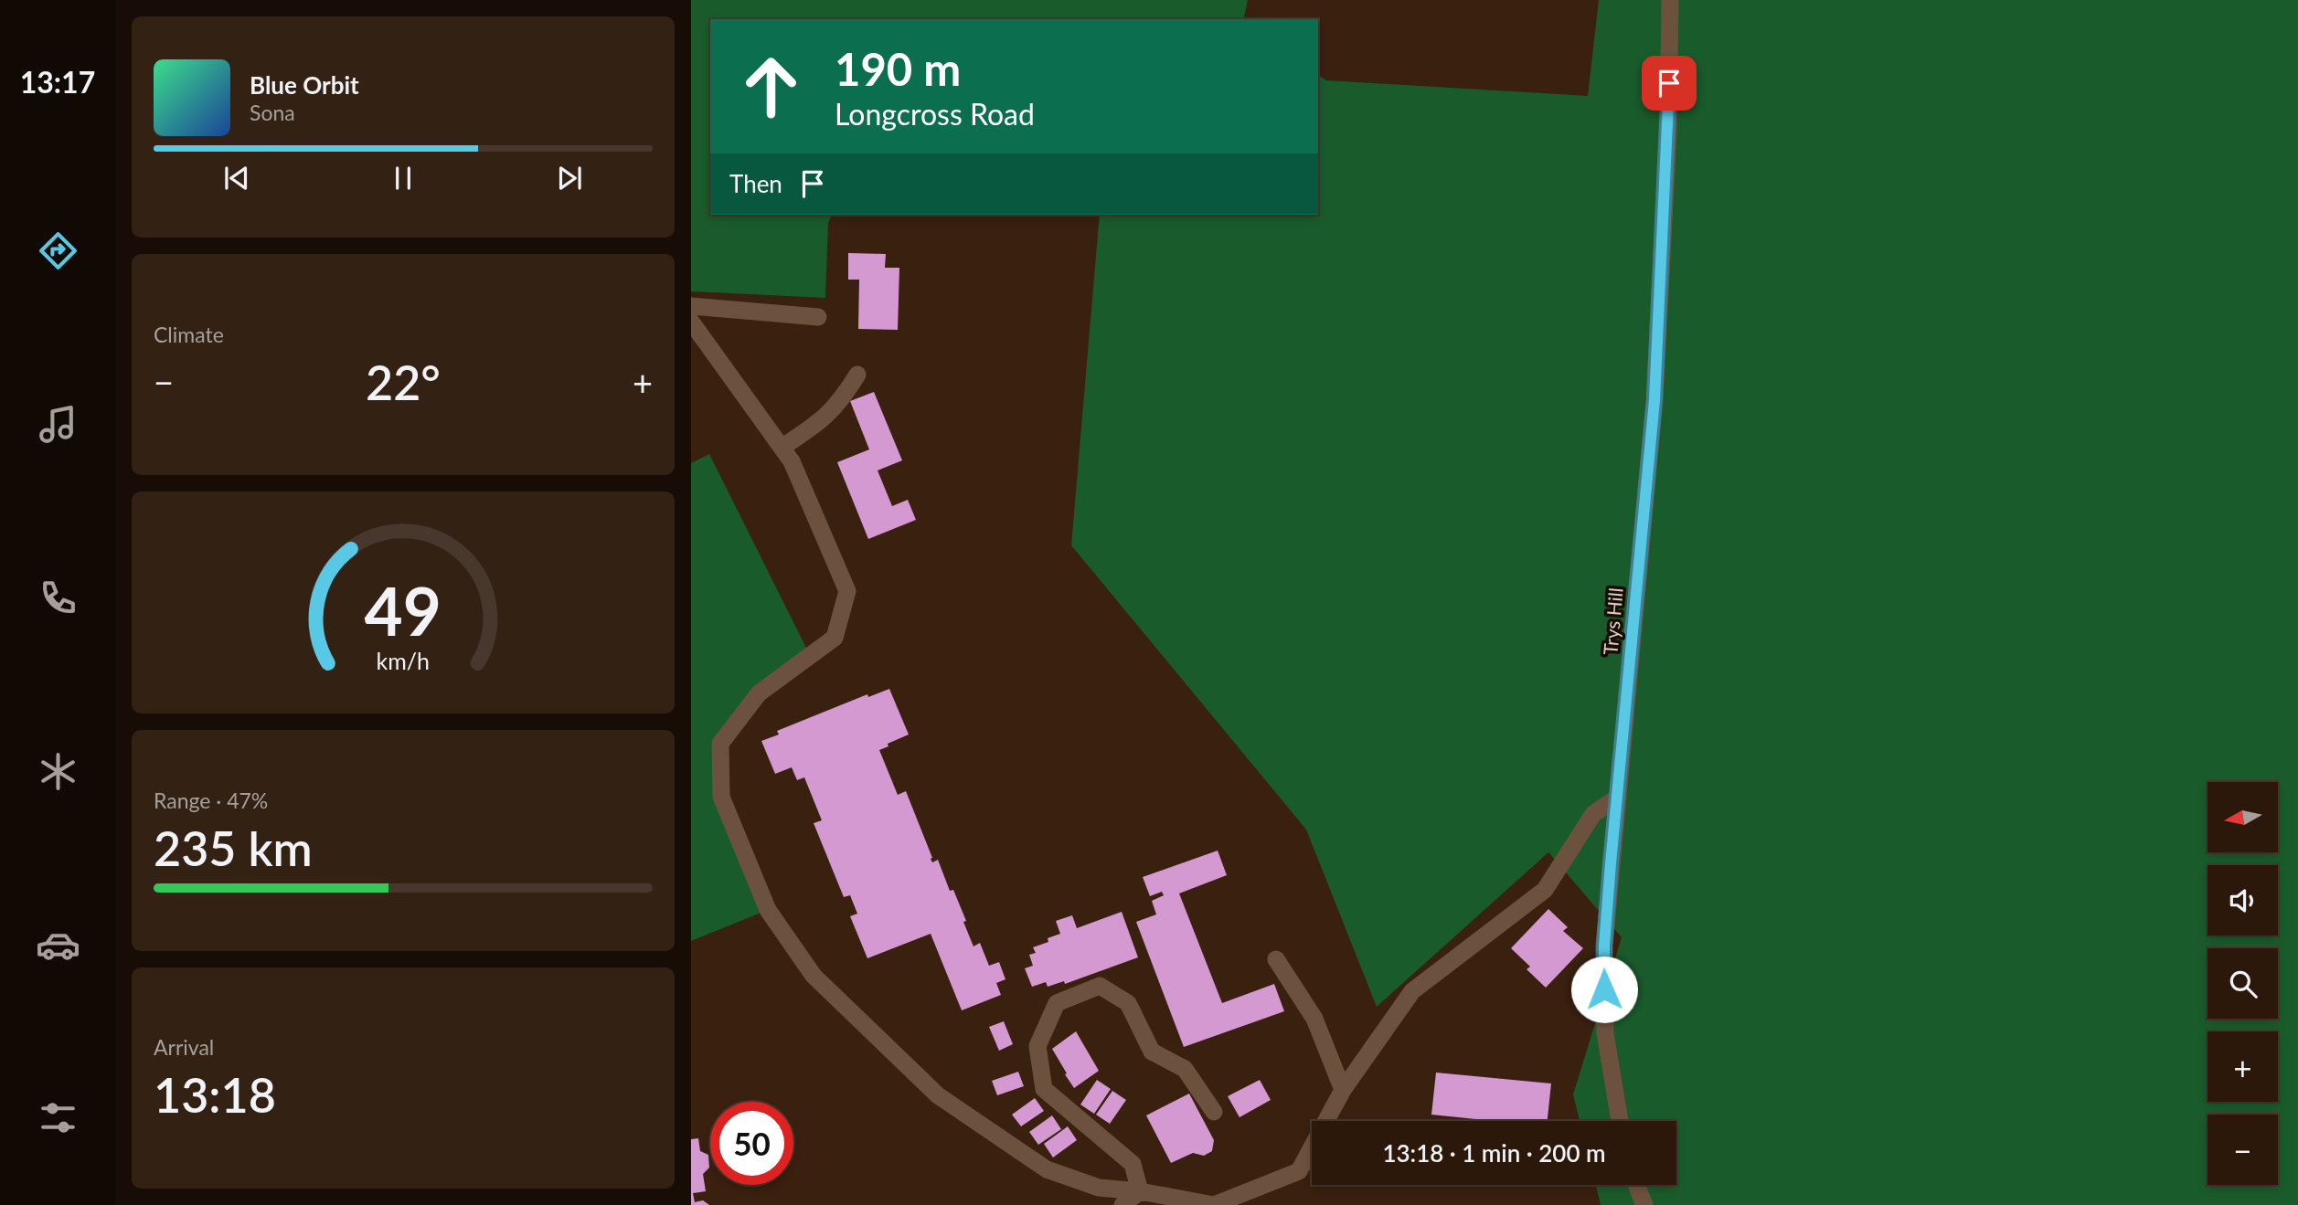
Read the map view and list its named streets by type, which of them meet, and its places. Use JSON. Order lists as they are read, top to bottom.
{
  "streets": {
    "main road": ["Trys Hill"]
  },
  "north": "left",
  "page": {
    "tabs": "13:17",
    "turn": ["190 m", "Longcross Road"],
    "song": ["Blue Orbit", "Sona"],
    "then": "Then",
    "tile": [
      "Climate",
      ["Range · 47%", "235 km"],
      ["Arrival", "13:18"]
    ],
    "heat": ["−", "22°", "+"],
    "map_buttons": ["+", "−"],
    "limit": "50",
    "trip": "13:18 · 1 min · 200 m",
    "gauge": ["49", "km/h"]
  }
}
